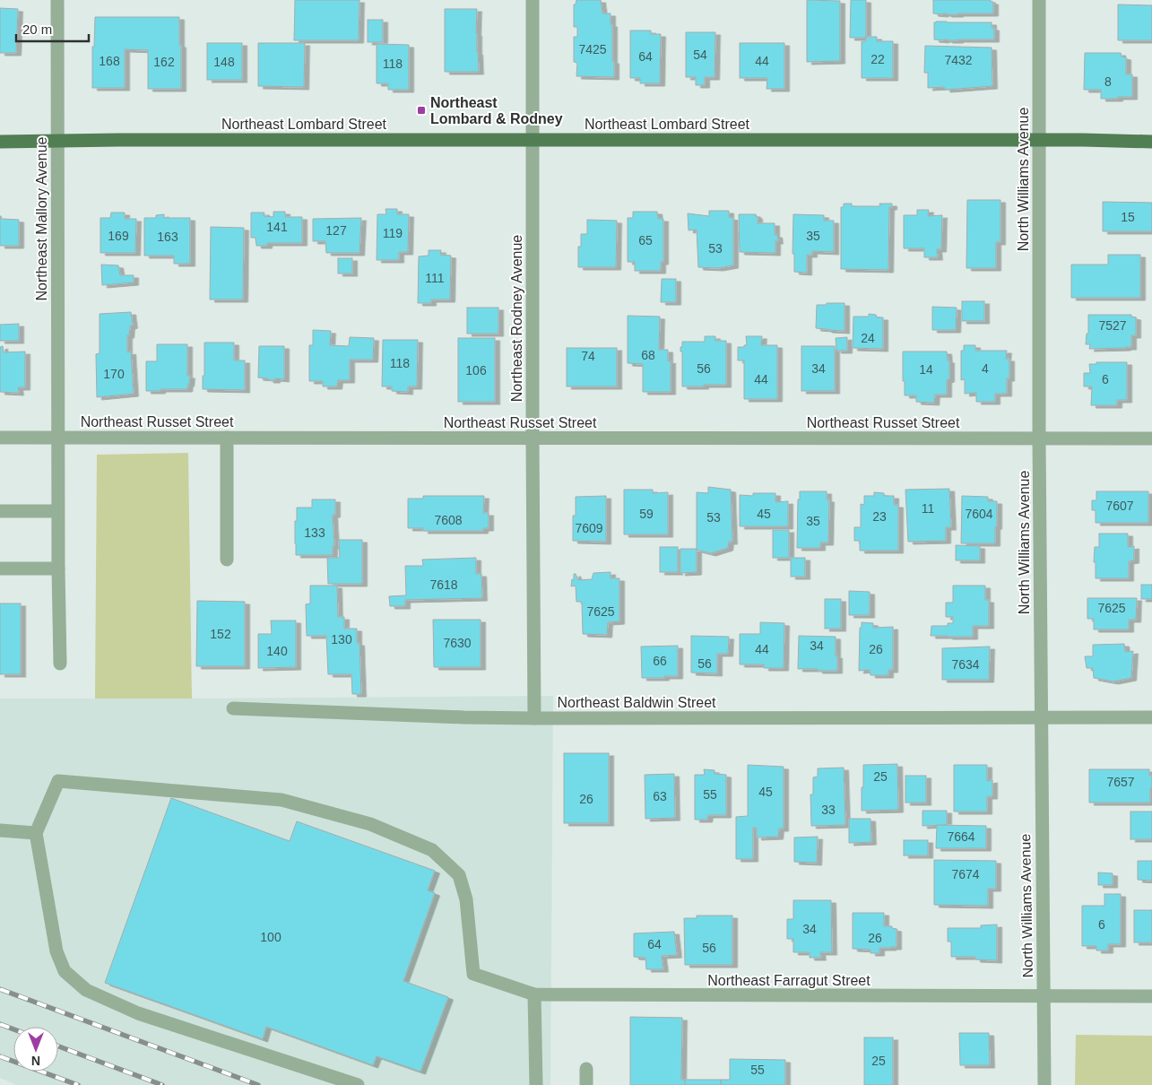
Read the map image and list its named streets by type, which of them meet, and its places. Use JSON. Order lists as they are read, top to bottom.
{
  "streets": {
    "main road": ["Northeast Lombard Street"],
    "street": [
      "North Williams Avenue",
      "Northeast Mallory Avenue",
      "Northeast Rodney Avenue",
      "Northeast Russet Street",
      "Northeast Baldwin Street",
      "Northeast Farragut Street"
    ]
  },
  "crossings": [
    ["Northeast Lombard Street", "North Williams Avenue"],
    ["Northeast Lombard Street", "Northeast Mallory Avenue"],
    ["Northeast Lombard Street", "Northeast Rodney Avenue"],
    ["North Williams Avenue", "Northeast Russet Street"],
    ["North Williams Avenue", "Northeast Baldwin Street"],
    ["North Williams Avenue", "Northeast Farragut Street"],
    ["Northeast Mallory Avenue", "Northeast Russet Street"],
    ["Northeast Rodney Avenue", "Northeast Russet Street"],
    ["Northeast Rodney Avenue", "Northeast Baldwin Street"]
  ],
  "places": {
    "transit": ["Northeast Lombard & Rodney"]
  },
  "house_numbers": [
    "7425",
    "54",
    "64",
    "22",
    "7432",
    "168",
    "44",
    "162",
    "148",
    "118",
    "8",
    "15",
    "141",
    "127",
    "119",
    "169",
    "35",
    "163",
    "65",
    "53",
    "111",
    "7527",
    "24",
    "68",
    "74",
    "118",
    "56",
    "34",
    "4",
    "14",
    "106",
    "170",
    "44",
    "6",
    "7607",
    "11",
    "59",
    "45",
    "7604",
    "23",
    "53",
    "7608",
    "35",
    "7609",
    "133",
    "7618",
    "7625",
    "7625",
    "152",
    "130",
    "7630",
    "34",
    "44",
    "26",
    "140",
    "66",
    "56",
    "7634",
    "25",
    "7657",
    "45",
    "55",
    "63",
    "26",
    "33",
    "7664",
    "7674",
    "6",
    "34",
    "100",
    "26",
    "64",
    "56",
    "25",
    "55"
  ],
  "scale_bar": "20 m",
  "north": "bottom"
}
